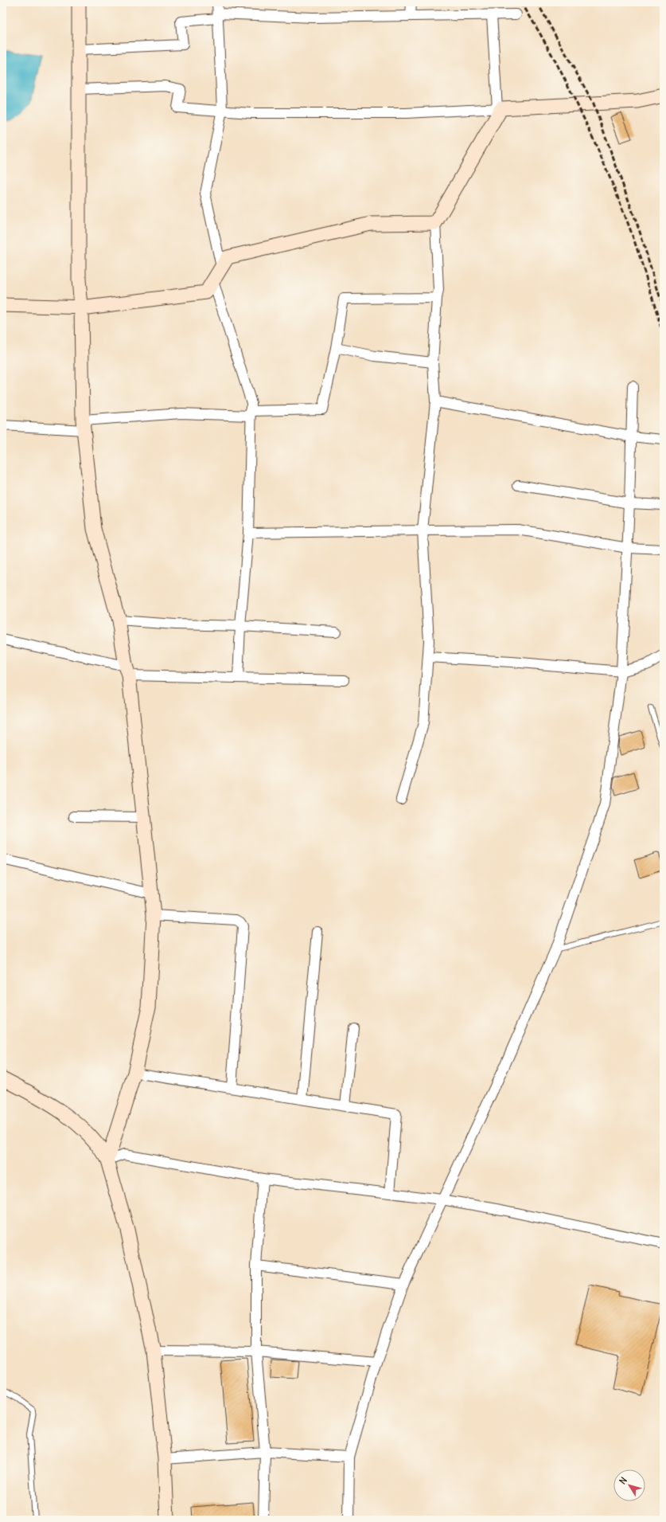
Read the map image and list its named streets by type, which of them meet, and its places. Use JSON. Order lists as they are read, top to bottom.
{
  "north": "top left"
}
